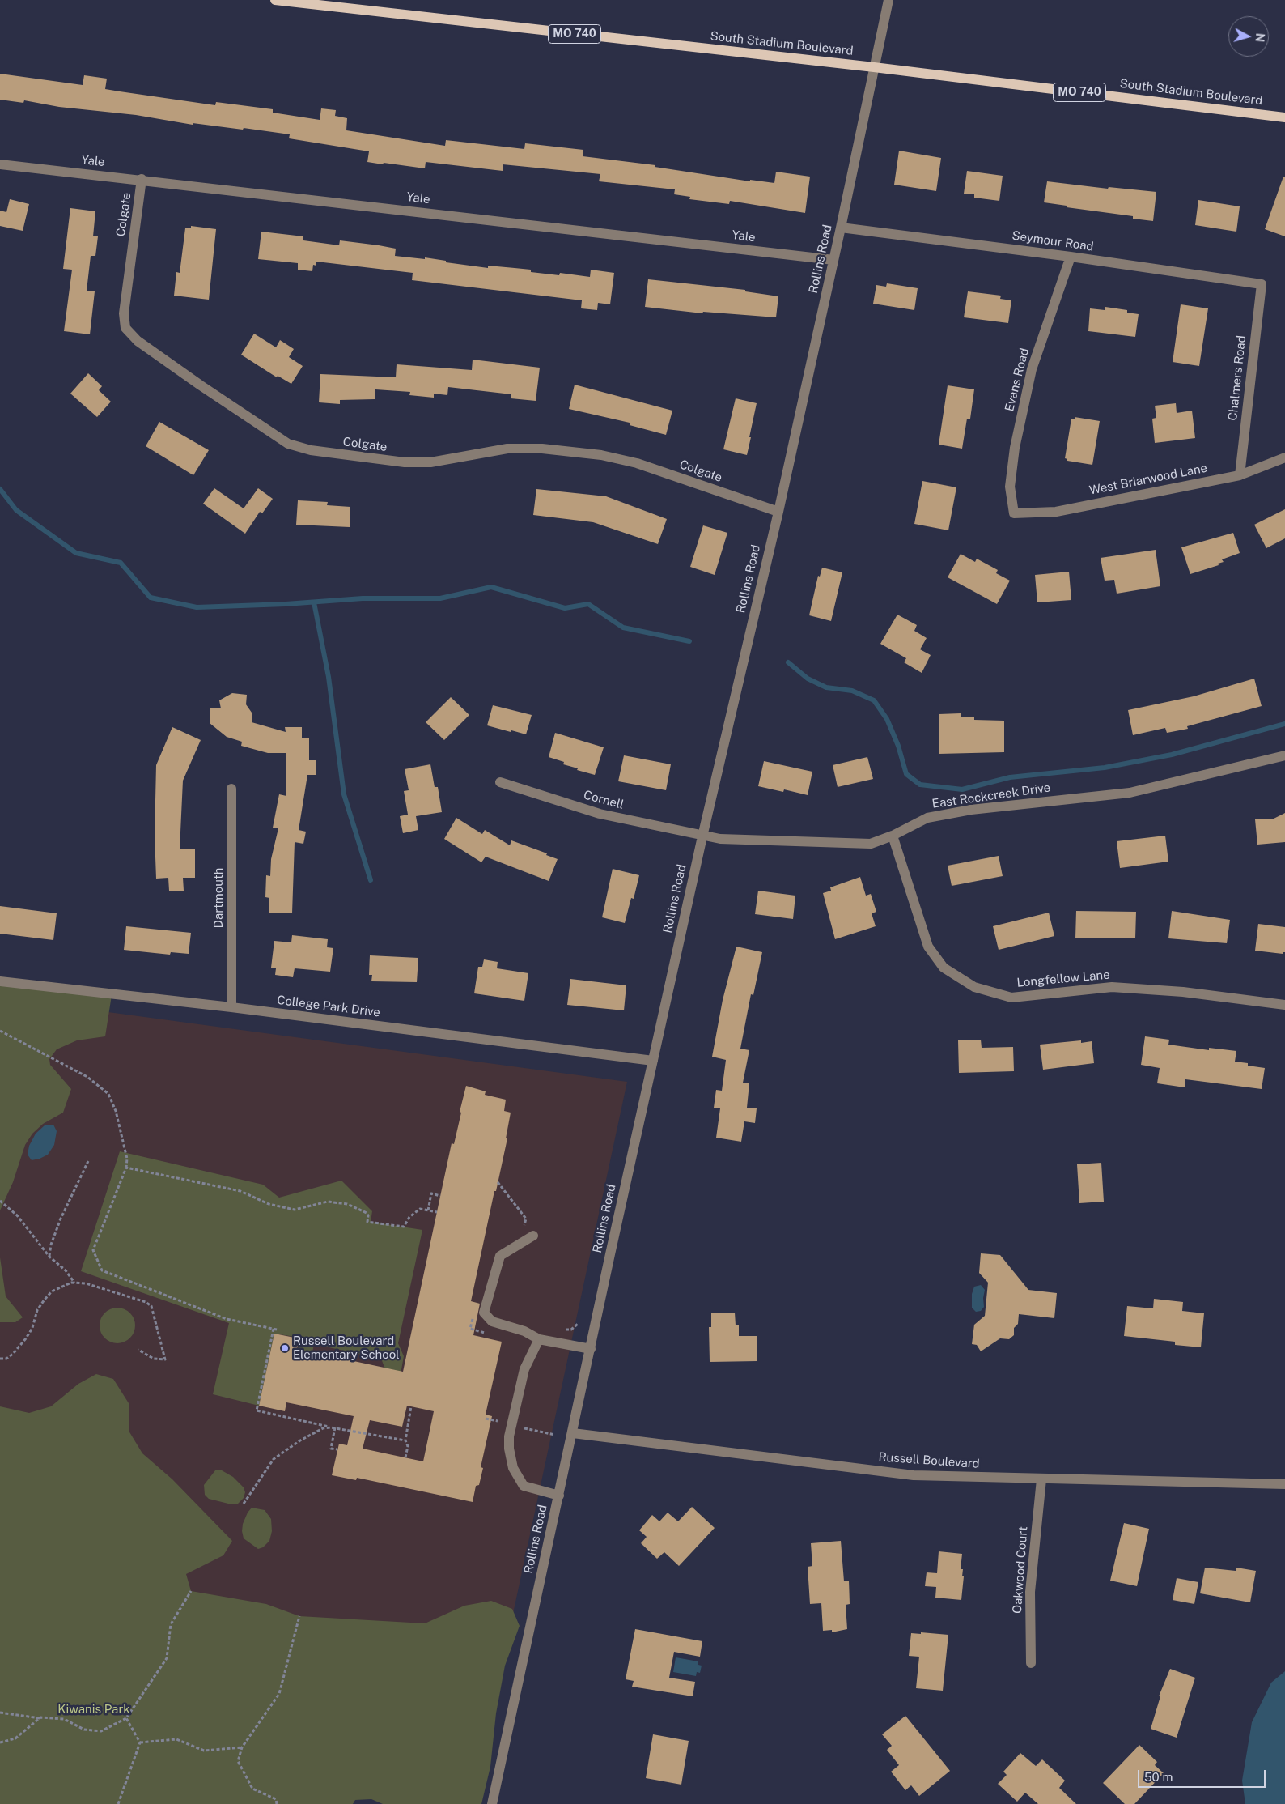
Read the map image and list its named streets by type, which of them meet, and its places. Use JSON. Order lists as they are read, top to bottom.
{
  "streets": {
    "main road": ["MO 740", "South Stadium Boulevard"],
    "street": [
      "Yale",
      "Colgate",
      "Seymour Road",
      "Rollins Road",
      "Chalmers Road",
      "Evans Road",
      "West Briarwood Lane",
      "East Rockcreek Drive",
      "Cornell",
      "Dartmouth",
      "Longfellow Lane",
      "College Park Drive",
      "Russell Boulevard",
      "Oakwood Court"
    ]
  },
  "crossings": [
    ["South Stadium Boulevard", "Rollins Road"],
    ["Yale", "Colgate"],
    ["Yale", "Rollins Road"],
    ["Colgate", "Rollins Road"],
    ["Seymour Road", "Rollins Road"],
    ["Seymour Road", "Chalmers Road"],
    ["Seymour Road", "Evans Road"],
    ["Rollins Road", "East Rockcreek Drive"],
    ["Rollins Road", "Cornell"],
    ["Rollins Road", "College Park Drive"],
    ["Rollins Road", "Russell Boulevard"],
    ["Chalmers Road", "West Briarwood Lane"],
    ["Evans Road", "West Briarwood Lane"],
    ["East Rockcreek Drive", "Cornell"],
    ["East Rockcreek Drive", "Longfellow Lane"],
    ["Dartmouth", "College Park Drive"],
    ["Russell Boulevard", "Oakwood Court"]
  ],
  "parks": ["Kiwanis Park"],
  "places": ["Russell Boulevard Elementary School"],
  "scale_bar": "50 m",
  "north": "right"
}
